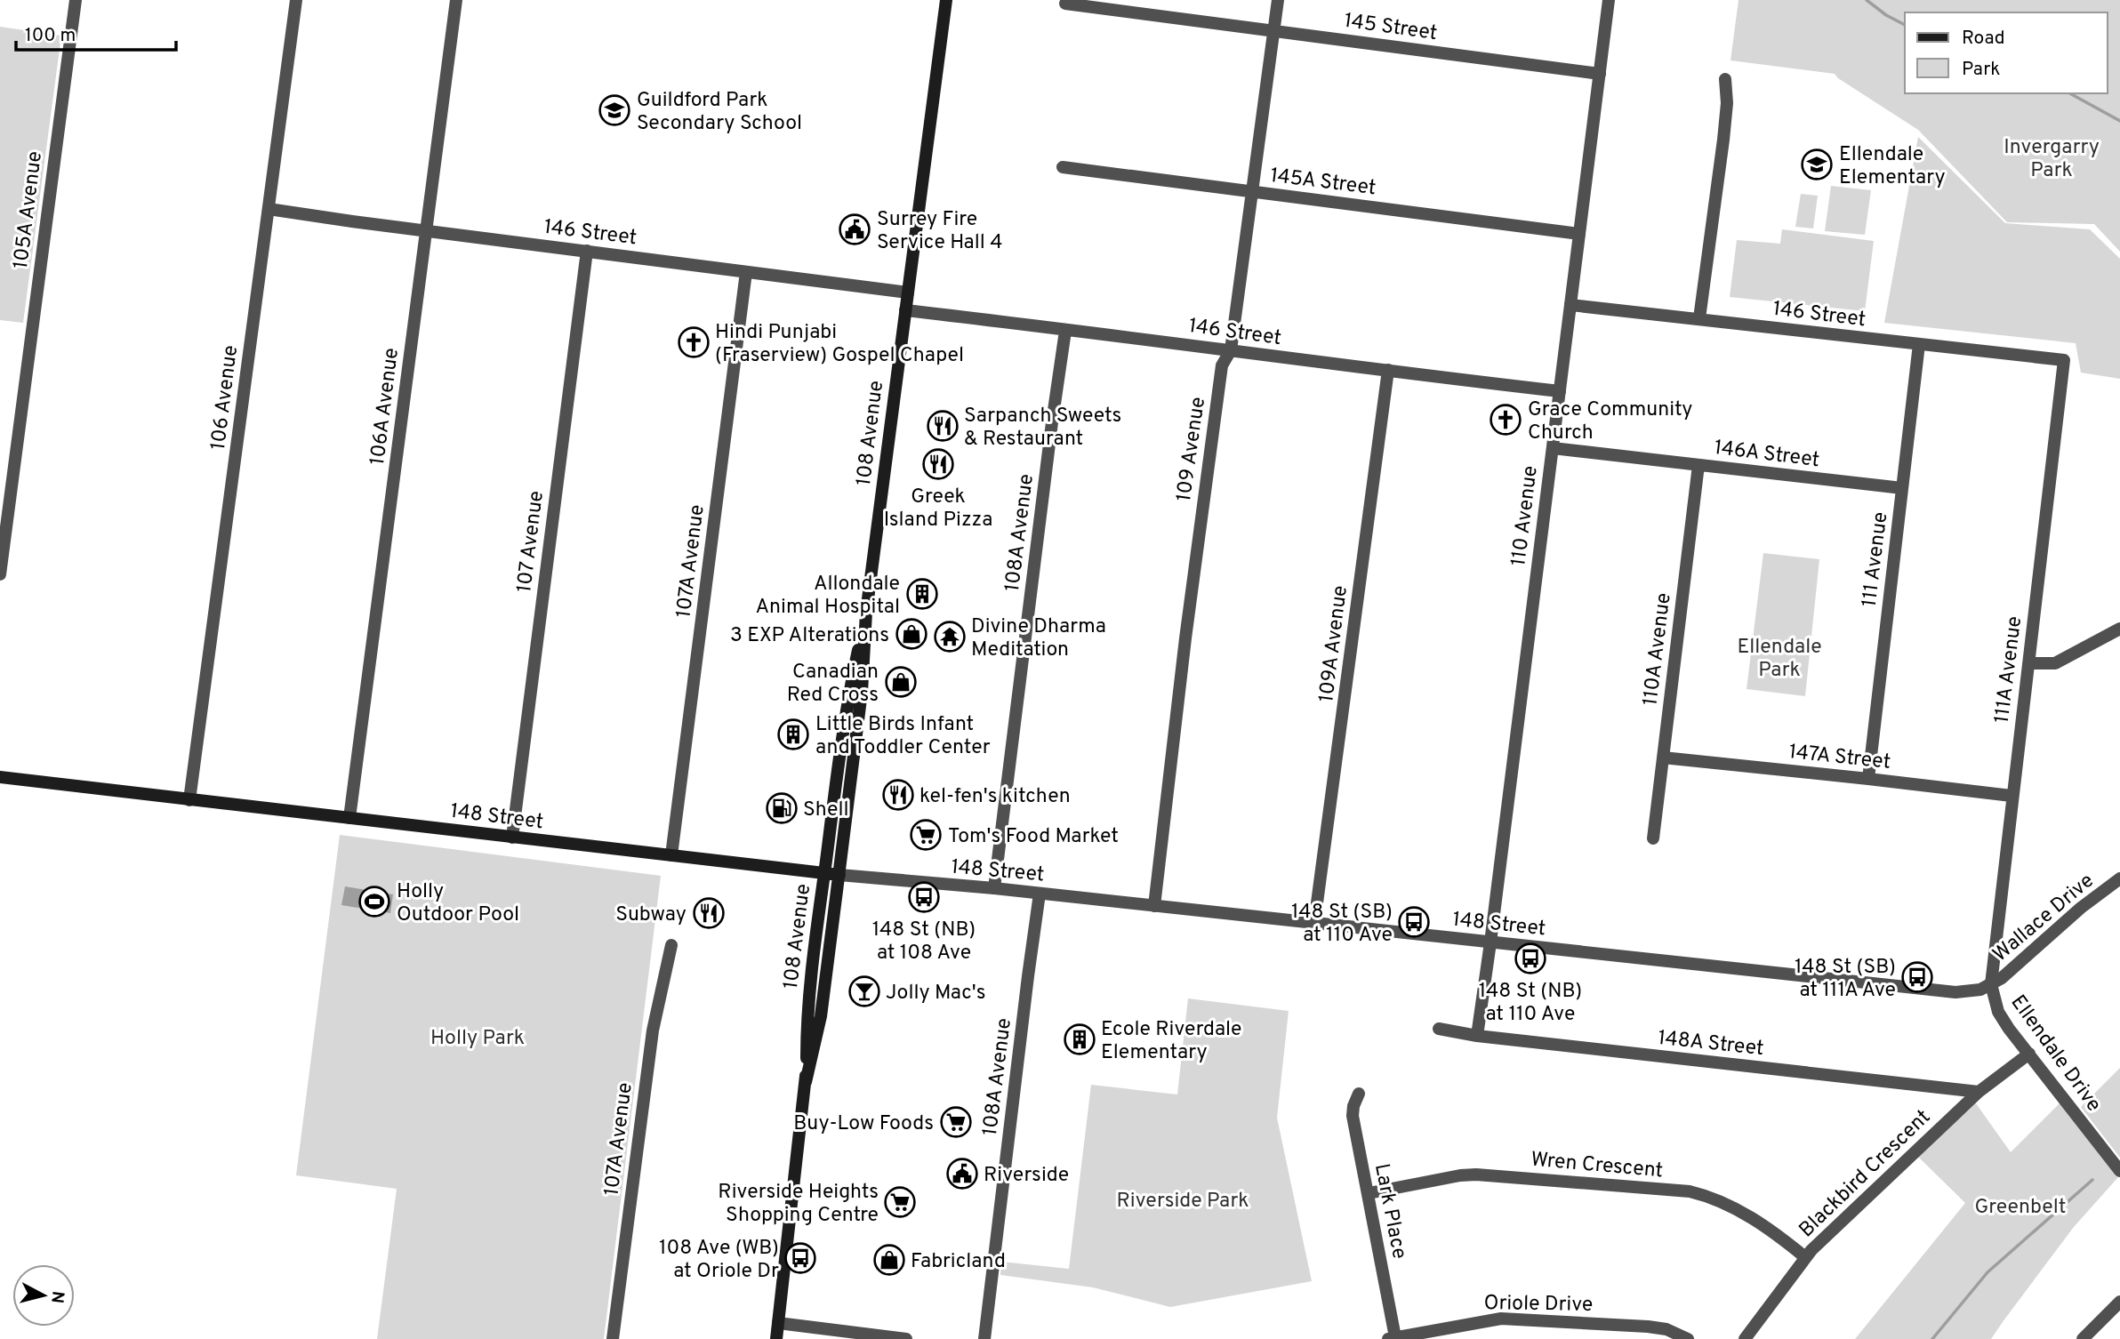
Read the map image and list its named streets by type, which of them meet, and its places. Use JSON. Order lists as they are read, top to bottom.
{
  "streets": {
    "main road": ["108 Avenue", "148 Street"],
    "street": [
      "145 Street",
      "145A Street",
      "105A Avenue",
      "146 Street",
      "106 Avenue",
      "106A Avenue",
      "109 Avenue",
      "146A Street",
      "110 Avenue",
      "108A Avenue",
      "107 Avenue",
      "111 Avenue",
      "107A Avenue",
      "109A Avenue",
      "110A Avenue",
      "111A Avenue",
      "147A Street",
      "Wallace Drive",
      "148A Street",
      "Ellendale Drive",
      "Wren Crescent",
      "Blackbird Crescent",
      "Lark Place",
      "Oriole Drive"
    ]
  },
  "crossings": [
    ["145 Street", "109 Avenue"],
    ["145 Street", "110 Avenue"],
    ["145A Street", "109 Avenue"],
    ["145A Street", "110 Avenue"],
    ["146 Street", "106 Avenue"],
    ["146 Street", "106A Avenue"],
    ["146 Street", "108 Avenue"],
    ["146 Street", "109 Avenue"],
    ["146 Street", "110 Avenue"],
    ["146 Street", "108A Avenue"],
    ["146 Street", "107 Avenue"],
    ["146 Street", "111 Avenue"],
    ["146 Street", "107A Avenue"],
    ["146 Street", "109A Avenue"],
    ["146 Street", "111A Avenue"],
    ["106 Avenue", "148 Street"],
    ["106A Avenue", "148 Street"],
    ["108 Avenue", "148 Street"],
    ["109 Avenue", "148 Street"],
    ["146A Street", "110 Avenue"],
    ["146A Street", "111 Avenue"],
    ["146A Street", "110A Avenue"],
    ["110 Avenue", "148 Street"],
    ["110 Avenue", "148A Street"],
    ["108A Avenue", "148 Street"],
    ["107 Avenue", "148 Street"],
    ["111 Avenue", "147A Street"],
    ["107A Avenue", "148 Street"],
    ["109A Avenue", "148 Street"],
    ["110A Avenue", "147A Street"],
    ["111A Avenue", "147A Street"],
    ["111A Avenue", "148 Street"],
    ["111A Avenue", "Wallace Drive"],
    ["111A Avenue", "Ellendale Drive"],
    ["148 Street", "Wallace Drive"],
    ["148 Street", "Ellendale Drive"],
    ["Wallace Drive", "Ellendale Drive"],
    ["148A Street", "Blackbird Crescent"],
    ["Ellendale Drive", "Blackbird Crescent"],
    ["Wren Crescent", "Blackbird Crescent"],
    ["Wren Crescent", "Lark Place"],
    ["Lark Place", "Oriole Drive"]
  ],
  "parks": [
    "Invergarry Park",
    "Ellendale Park",
    "Holly Park",
    "Riverside Park",
    "Greenbelt"
  ],
  "places": {
    "school or university": ["Guildford Park Secondary School", "Ellendale Elementary"],
    "public building": ["Surrey Fire Service Hall 4", "Riverside"],
    "church": ["Hindi Punjabi (Fraserview) Gospel Chapel", "Grace Community Church"],
    "restaurant": [
      "Sarpanch Sweets & Restaurant",
      "Greek Island Pizza",
      "kel-fen's kitchen",
      "Subway"
    ],
    "building": ["Allondale Animal Hospital", "Little Birds Infant and Toddler Center", "Ecole Riverdale Elementary"],
    "shop": ["3 EXP Alterations", "Canadian Red Cross", "Fabricland"],
    "temple": ["Divine Dharma Meditation"],
    "fuel station": ["Shell"],
    "supermarket": ["Tom's Food Market", "Buy-Low Foods", "Riverside Heights Shopping Centre"],
    "bus stop": [
      "148 St (NB) at 108 Ave",
      "148 St (SB) at 110 Ave",
      "148 St (NB) at 110 Ave",
      "148 St (SB) at 111A Ave",
      "108 Ave (WB) at Oriole Dr"
    ],
    "sports": ["Holly Outdoor Pool"],
    "bar": ["Jolly Mac's"]
  },
  "legend": ["Road", "Park"],
  "scale_bar": "100 m",
  "north": "right"
}
